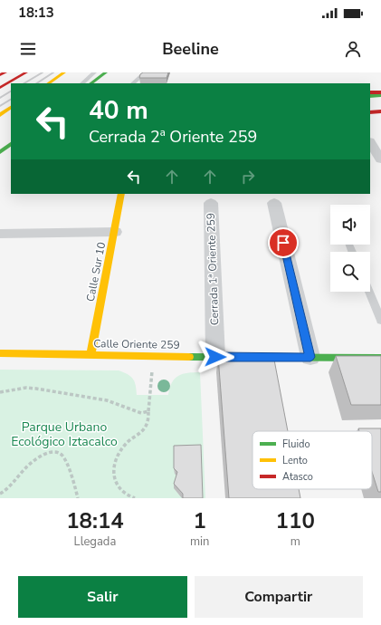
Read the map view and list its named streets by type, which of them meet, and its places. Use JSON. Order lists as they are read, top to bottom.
{
  "streets": {
    "main road": ["Calle Sur 10", "Calle Oriente 259"],
    "street": ["Cerrada 1ª Oriente 259"]
  },
  "crossings": [
    ["Cerrada 1ª Oriente 259", "Calle Oriente 259"],
    ["Calle Sur 10", "Calle Oriente 259"]
  ],
  "parks": ["Parque Urbano Ecológico Iztacalco"],
  "legend": ["Fluido", "Lento", "Atasco"],
  "page": {
    "status": "18:13",
    "header": "Beeline",
    "turn": ["40 m", "Cerrada 2ª Oriente 259"],
    "eta": [
      "18:14",
      "Llegada",
      "1",
      "min",
      "110",
      "m"
    ],
    "buttons": ["Salir", "Compartir"]
  }
}
